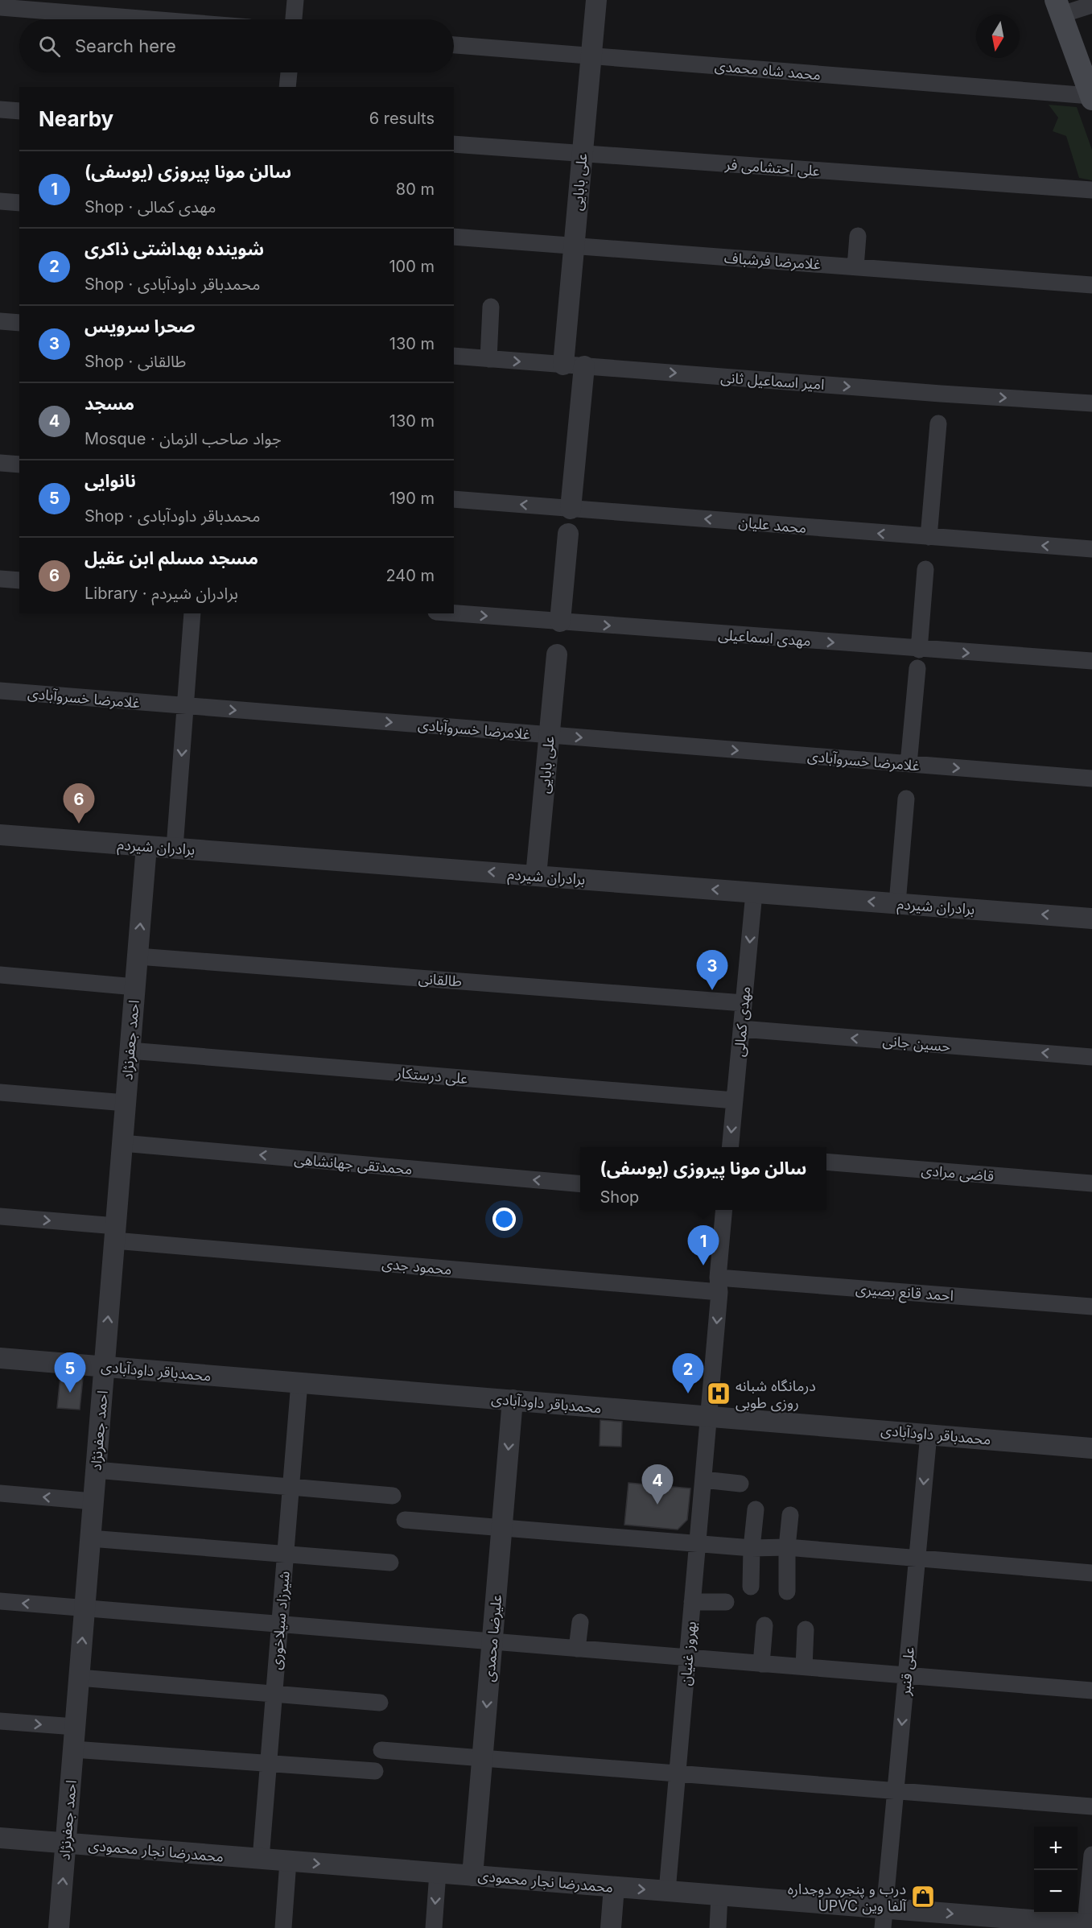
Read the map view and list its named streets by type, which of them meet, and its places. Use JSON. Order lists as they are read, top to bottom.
{
  "streets": {
    "street": [
      "محمد شاه محمدی",
      "علی احتشامی فر",
      "علی بابایی",
      "غلامرضا فرشباف",
      "امیر اسماعیل ثانی",
      "محمد علیان",
      "مهدی اسماعیلی",
      "غلامرضا خسروآبادی",
      "برادران شیردم",
      "طالقانی",
      "مهدی کمالی",
      "احمد جعفرنژاد",
      "حسین جانی",
      "علی درستکار",
      "محمدتقی جهانشاهی",
      "قاضی مرادی",
      "محمود جدی",
      "احمد قانع بصیری",
      "محمدباقر داودآبادی",
      "شیرزاد سیلاخوری",
      "علیرضا محمدی",
      "بهروز غنیان",
      "علی قنبر",
      "محمدرضا نجار محمودی"
    ]
  },
  "crossings": [
    ["محمد شاه محمدی", "علی بابایی"],
    ["علی احتشامی فر", "علی بابایی"],
    ["علی بابایی", "غلامرضا فرشباف"],
    ["علی بابایی", "امیر اسماعیل ثانی"],
    ["علی بابایی", "غلامرضا خسروآبادی"],
    ["علی بابایی", "برادران شیردم"],
    ["برادران شیردم", "مهدی کمالی"],
    ["برادران شیردم", "احمد جعفرنژاد"],
    ["طالقانی", "مهدی کمالی"],
    ["طالقانی", "احمد جعفرنژاد"],
    ["مهدی کمالی", "حسین جانی"],
    ["مهدی کمالی", "علی درستکار"],
    ["احمد جعفرنژاد", "علی درستکار"],
    ["احمد جعفرنژاد", "محمدتقی جهانشاهی"],
    ["احمد جعفرنژاد", "محمود جدی"],
    ["احمد جعفرنژاد", "محمدباقر داودآبادی"],
    ["احمد جعفرنژاد", "محمدرضا نجار محمودی"],
    ["محمود جدی", "احمد قانع بصیری"],
    ["محمدباقر داودآبادی", "شیرزاد سیلاخوری"],
    ["محمدباقر داودآبادی", "علیرضا محمدی"],
    ["محمدباقر داودآبادی", "بهروز غنیان"],
    ["محمدباقر داودآبادی", "علی قنبر"],
    ["شیرزاد سیلاخوری", "محمدرضا نجار محمودی"],
    ["علیرضا محمدی", "محمدرضا نجار محمودی"],
    ["بهروز غنیان", "محمدرضا نجار محمودی"],
    ["علی قنبر", "محمدرضا نجار محمودی"]
  ],
  "one_way": [
    "امیر اسماعیل ثانی",
    "محمد علیان",
    "مهدی اسماعیلی",
    "غلامرضا خسروآبادی",
    "برادران شیردم",
    "مهدی کمالی",
    "احمد جعفرنژاد",
    "حسین جانی",
    "محمدتقی جهانشاهی",
    "علیرضا محمدی",
    "علی قنبر"
  ],
  "places": {
    "hospital": ["درمانگاه شبانه روزی طوبی"],
    "shop": ["درب و پنجره دوجداره UPVC آلفا وین"]
  },
  "north": "bottom",
  "page": {
    "search": "Search here",
    "heading": ["Nearby", "6 results"],
    "list": [
      {
        "mark": "1",
        "name": "سالن مونا پیروزی (یوسفی)",
        "note": "Shop · مهدی کمالی",
        "value": "80 m"
      },
      {
        "mark": "2",
        "name": "شوینده بهداشتی ذاکری",
        "note": "Shop · محمدباقر داودآبادی",
        "value": "100 m"
      },
      {
        "mark": "3",
        "name": "صحرا سرویس",
        "note": "Shop · طالقانی",
        "value": "130 m"
      },
      {
        "mark": "4",
        "name": "مسجد",
        "note": "Mosque · جواد صاحب الزمان",
        "value": "130 m"
      },
      {
        "mark": "5",
        "name": "نانوایی",
        "note": "Shop · محمدباقر داودآبادی",
        "value": "190 m"
      },
      {
        "mark": "6",
        "name": "مسجد مسلم ابن عقیل",
        "note": "Library · برادران شیردم",
        "value": "240 m"
      }
    ],
    "pins": [
      "6",
      "3",
      "1",
      "5",
      "2",
      "4"
    ],
    "popup": ["سالن مونا پیروزی (یوسفی)", "Shop"],
    "map_buttons": ["+", "−"]
  }
}
